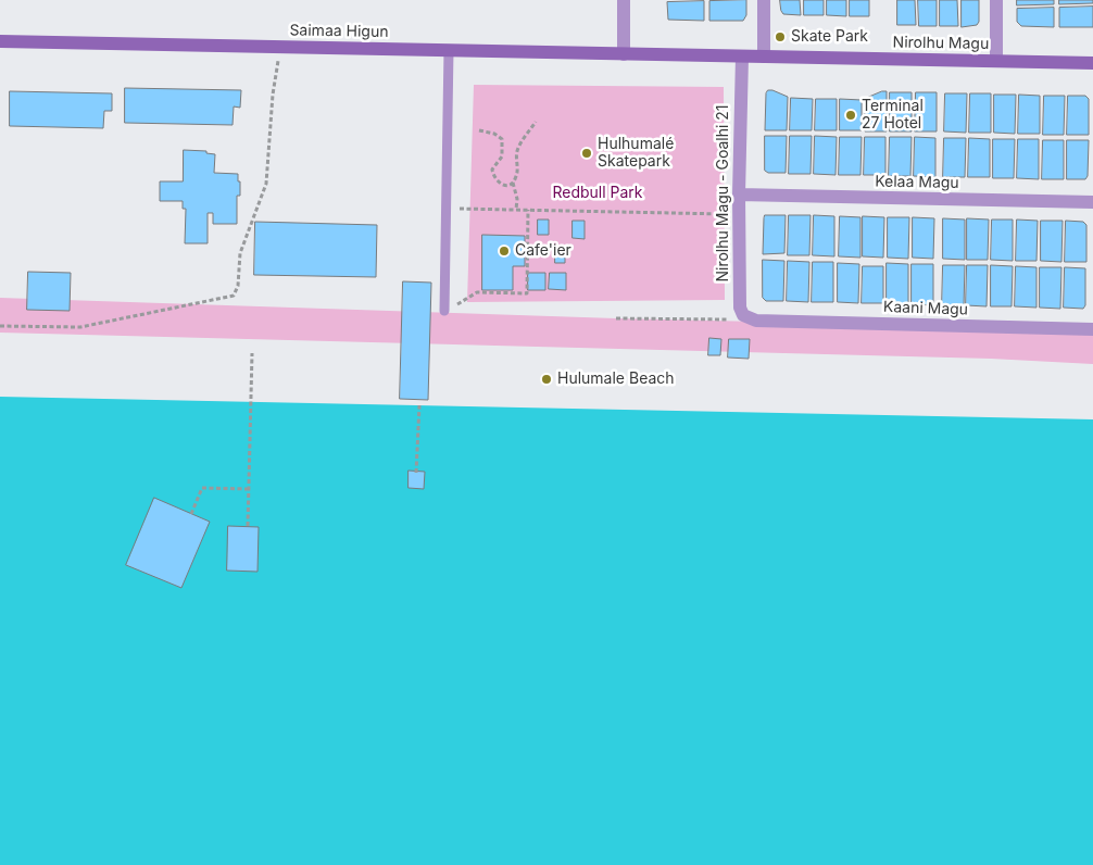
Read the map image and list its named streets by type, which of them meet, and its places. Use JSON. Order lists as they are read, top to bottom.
{
  "streets": {
    "street": [
      "Saimaa Higun",
      "Nirolhu Magu",
      "Kelaa Magu",
      "Nirolhu Magu - Goalhi 21",
      "Kaani Magu"
    ]
  },
  "crossings": [
    ["Saimaa Higun", "Nirolhu Magu"],
    ["Nirolhu Magu", "Nirolhu Magu - Goalhi 21"],
    ["Kelaa Magu", "Nirolhu Magu - Goalhi 21"],
    ["Nirolhu Magu - Goalhi 21", "Kaani Magu"]
  ],
  "parks": ["Redbull Park"],
  "places": [
    "Skate Park",
    "Terminal 27 Hotel",
    "Hulhumalé Skatepark",
    "Cafe'ier",
    "Hulumale Beach"
  ]
}
